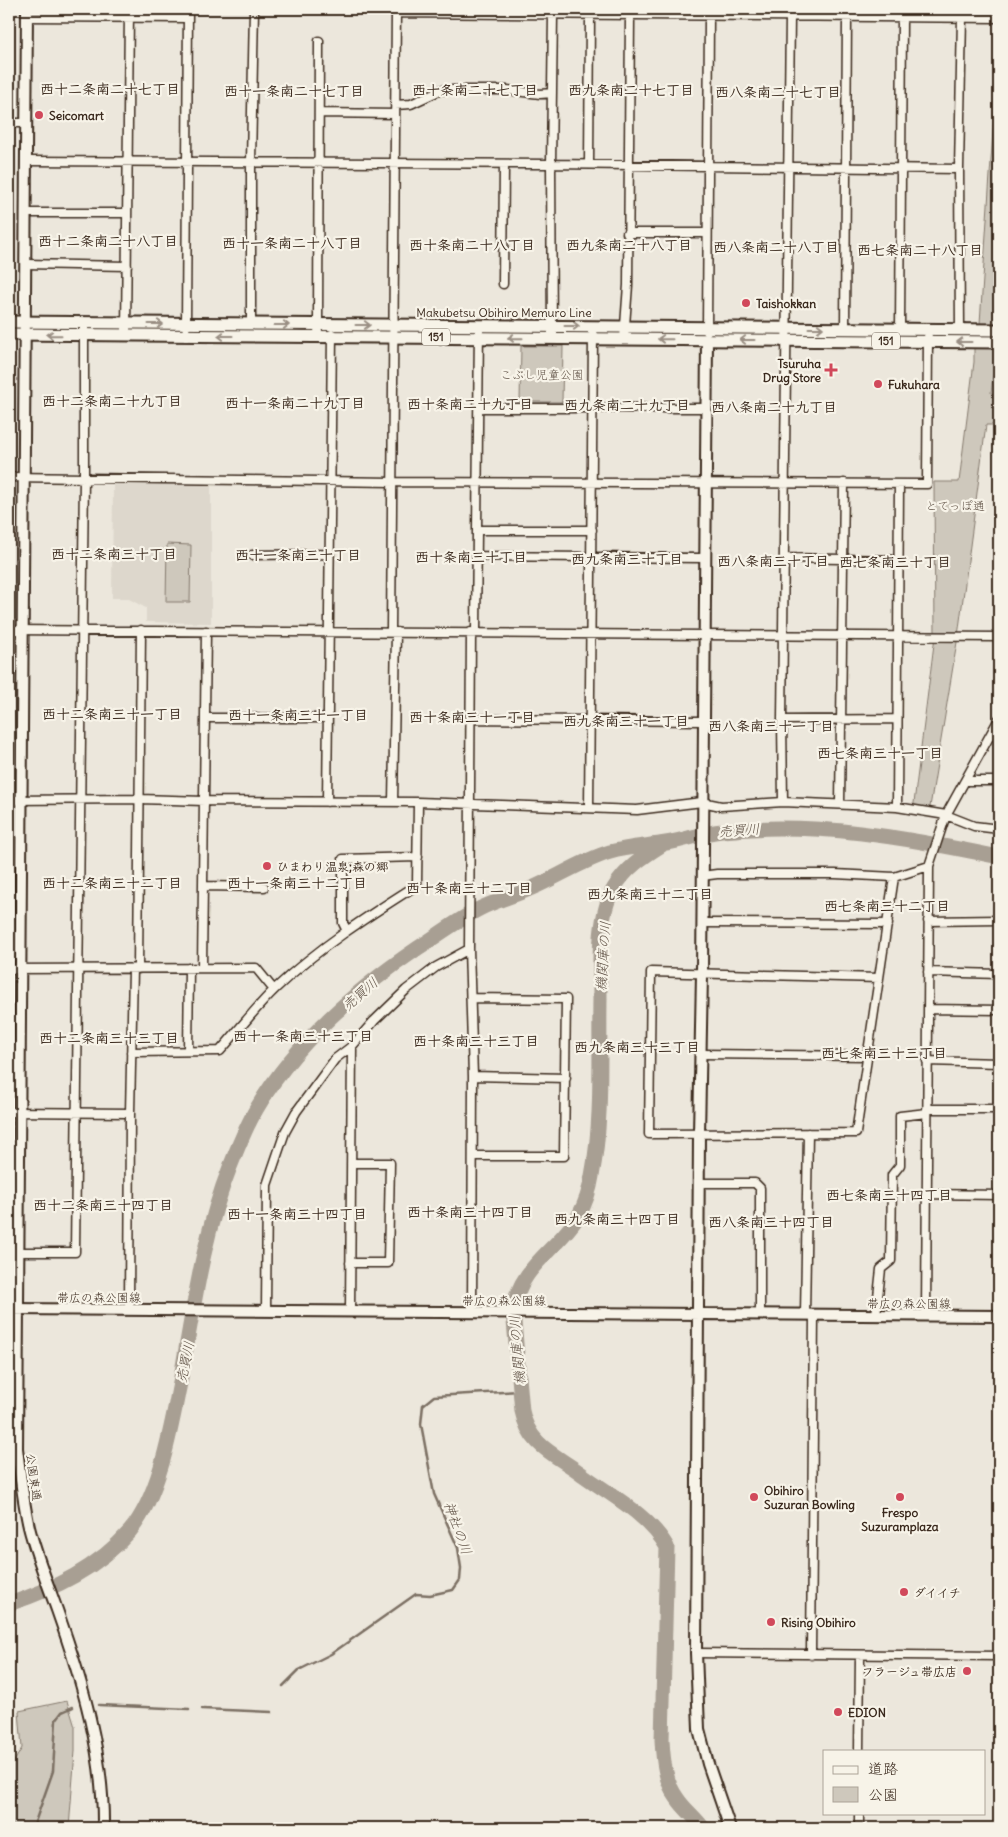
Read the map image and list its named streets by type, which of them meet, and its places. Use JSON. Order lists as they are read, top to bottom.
{
  "streets": {
    "main road": ["Makubetsu Obihiro Memuro Line", "151"],
    "street": ["帯広の森公園線", "公園東通"]
  },
  "crossings": [
    ["Makubetsu Obihiro Memuro Line", "公園東通"],
    ["帯広の森公園線", "公園東通"]
  ],
  "districts": [
    "西十二条南二十七丁目",
    "西十条南二十七丁目",
    "西九条南二十七丁目",
    "西十一条南二十七丁目",
    "西八条南二十七丁目",
    "西十二条南二十八丁目",
    "西十一条南二十八丁目",
    "西十条南二十八丁目",
    "西九条南二十八丁目",
    "西八条南二十八丁目",
    "西七条南二十八丁目",
    "西十二条南二十九丁目",
    "西十一条南二十九丁目",
    "西十条南二十九丁目",
    "西九条南二十九丁目",
    "西八条南二十九丁目",
    "西十二条南三十丁目",
    "西十一条南三十丁目",
    "西十条南三十丁目",
    "西九条南三十丁目",
    "西八条南三十丁目",
    "西七条南三十丁目",
    "西十二条南三十一丁目",
    "西十一条南三十一丁目",
    "西十条南三十一丁目",
    "西九条南三十一丁目",
    "西八条南三十一丁目",
    "西七条南三十一丁目",
    "西十二条南三十二丁目",
    "西十一条南三十二丁目",
    "西十条南三十二丁目",
    "西九条南三十二丁目",
    "西七条南三十二丁目",
    "西十一条南三十三丁目",
    "西十二条南三十三丁目",
    "西十条南三十三丁目",
    "西九条南三十三丁目",
    "西七条南三十三丁目",
    "西七条南三十四丁目",
    "西十二条南三十四丁目",
    "西十条南三十四丁目",
    "西十一条南三十四丁目",
    "西九条南三十四丁目",
    "西八条南三十四丁目"
  ],
  "water": ["売買川", "機関庫の川", "神社の川"],
  "parks": ["こぶし児童公園", "とてっぽ通"],
  "places": {
    "other": [
      "Seicomart",
      "Taishokkan",
      "Fukuhara",
      "ひまわり温泉;森の郷",
      "Obihiro Suzuran Bowling",
      "Frespo Suzuramplaza",
      "ダイイチ",
      "Rising Obihiro",
      "フラージュ帯広店",
      "EDION"
    ],
    "health": ["Tsuruha Drug Store"]
  },
  "legend": ["道路", "公園"]
}
